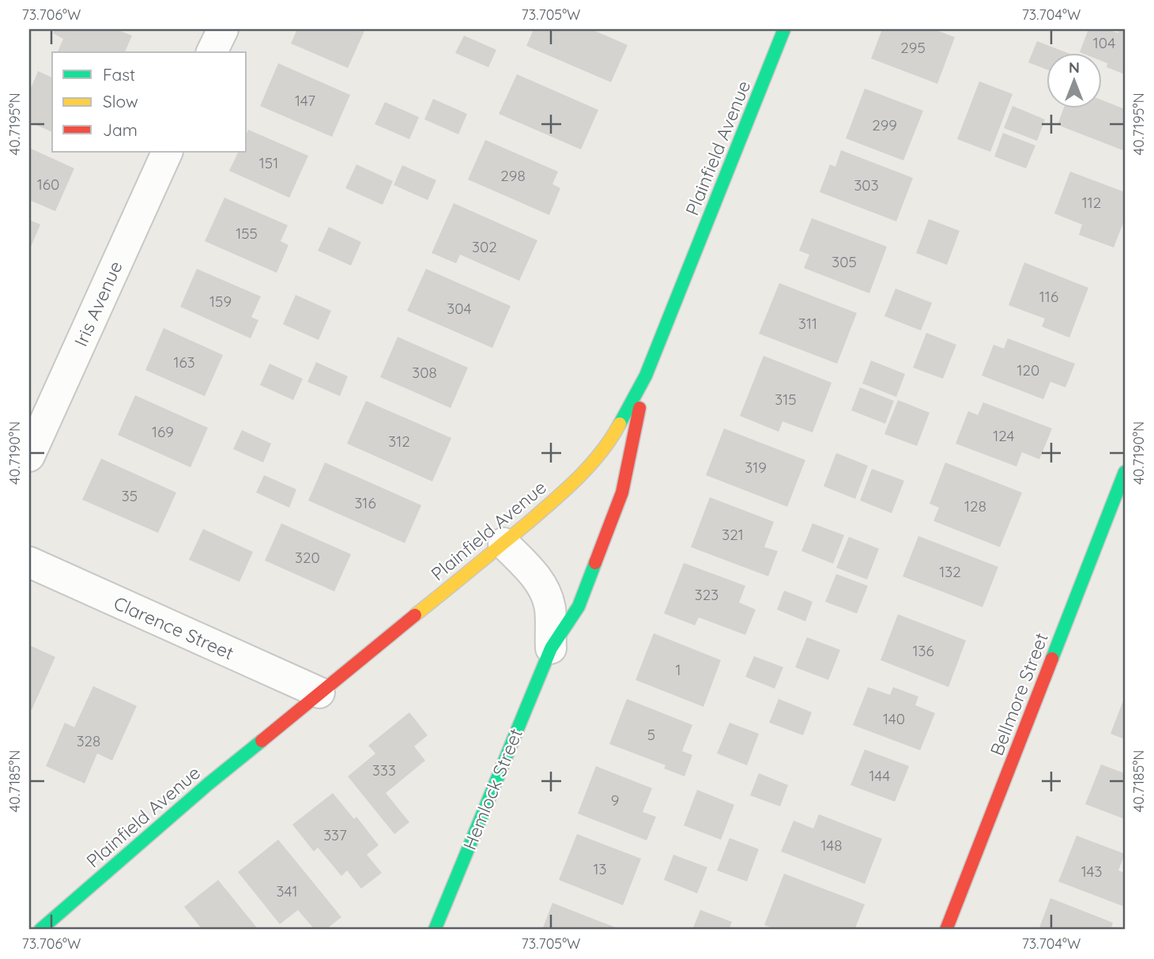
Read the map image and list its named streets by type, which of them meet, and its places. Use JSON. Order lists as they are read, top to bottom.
{
  "streets": {
    "main road": ["Plainfield Avenue", "Bellmore Street", "Hemlock Street"],
    "street": ["Iris Avenue", "Clarence Street"]
  },
  "crossings": [
    ["Plainfield Avenue", "Clarence Street"],
    ["Plainfield Avenue", "Hemlock Street"]
  ],
  "house_numbers": [
    "104",
    "295",
    "147",
    "299",
    "151",
    "298",
    "160",
    "303",
    "112",
    "155",
    "302",
    "305",
    "116",
    "159",
    "304",
    "311",
    "163",
    "120",
    "308",
    "315",
    "169",
    "124",
    "312",
    "319",
    "35",
    "316",
    "128",
    "321",
    "320",
    "132",
    "323",
    "136",
    "1",
    "140",
    "5",
    "328",
    "333",
    "144",
    "9",
    "337",
    "148",
    "13",
    "143",
    "341"
  ],
  "legend": ["Fast", "Slow", "Jam"],
  "north": "top",
  "coordinates": [
    "73.706°W",
    "73.705°W",
    "73.704°W",
    "40.7195°N",
    "40.7190°N",
    "40.7185°N"
  ]
}
